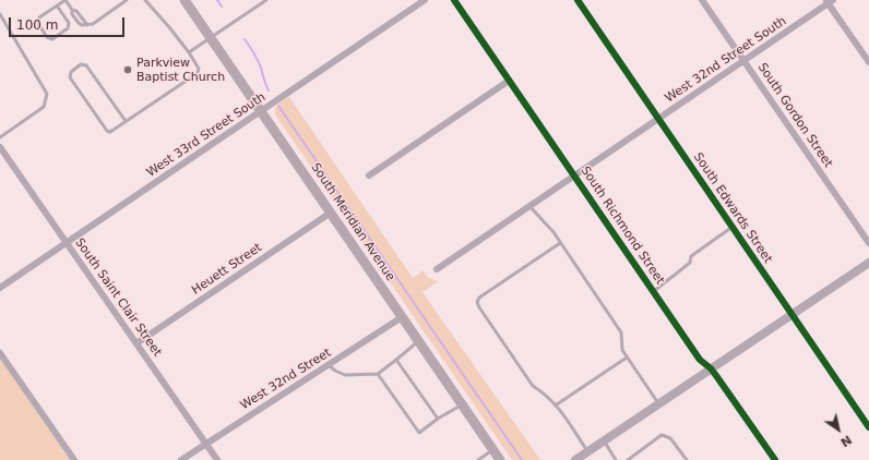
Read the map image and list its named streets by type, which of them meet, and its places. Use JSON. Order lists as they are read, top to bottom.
{
  "streets": {
    "main road": ["South Meridian Avenue"],
    "street": [
      "West 32nd Street South",
      "South Gordon Street",
      "West 33rd Street South",
      "South Edwards Street",
      "South Richmond Street",
      "Heuett Street",
      "South Saint Clair Street",
      "West 32nd Street"
    ]
  },
  "crossings": [
    ["West 32nd Street South", "South Gordon Street"],
    ["West 32nd Street South", "South Edwards Street"],
    ["West 32nd Street South", "South Richmond Street"],
    ["West 33rd Street South", "South Meridian Avenue"],
    ["West 33rd Street South", "South Saint Clair Street"],
    ["South Meridian Avenue", "Heuett Street"],
    ["South Meridian Avenue", "West 32nd Street"],
    ["Heuett Street", "South Saint Clair Street"],
    ["South Saint Clair Street", "West 32nd Street"]
  ],
  "places": ["Parkview Baptist Church"],
  "scale_bar": "100 m",
  "north": "bottom right"
}
